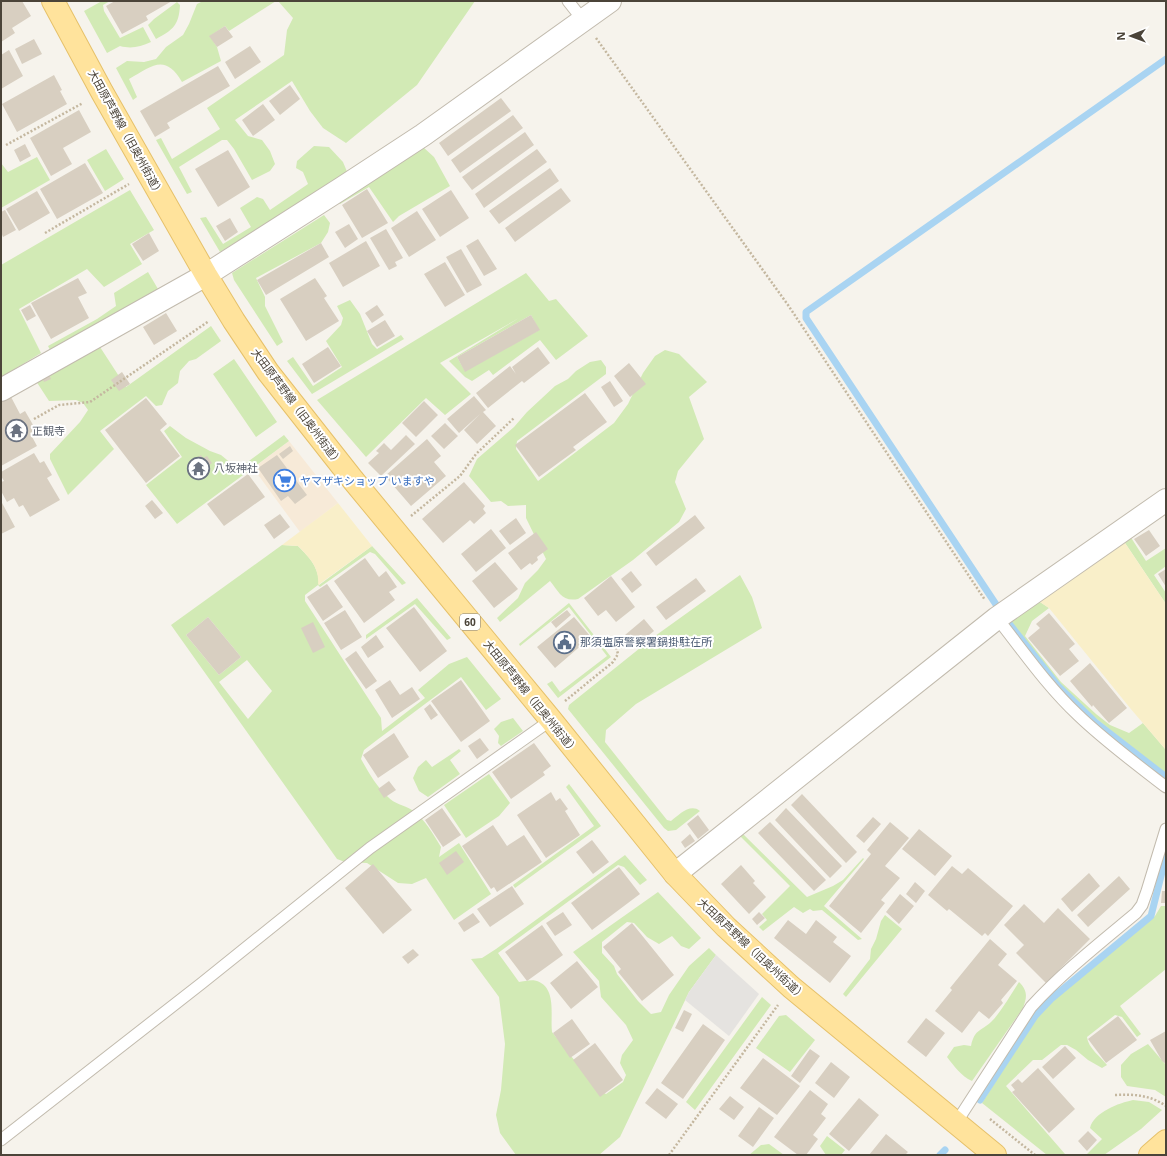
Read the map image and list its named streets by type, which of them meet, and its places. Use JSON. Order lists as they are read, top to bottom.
{
  "streets": {
    "main road": ["大田原芦野線（旧奥州街道）", "60"]
  },
  "places": {
    "temple": ["正観寺", "八坂神社"],
    "supermarket": ["ヤマザキショップ いますや"],
    "public building": ["那須塩原警察署鍋掛駐在所"]
  },
  "north": "left"
}
